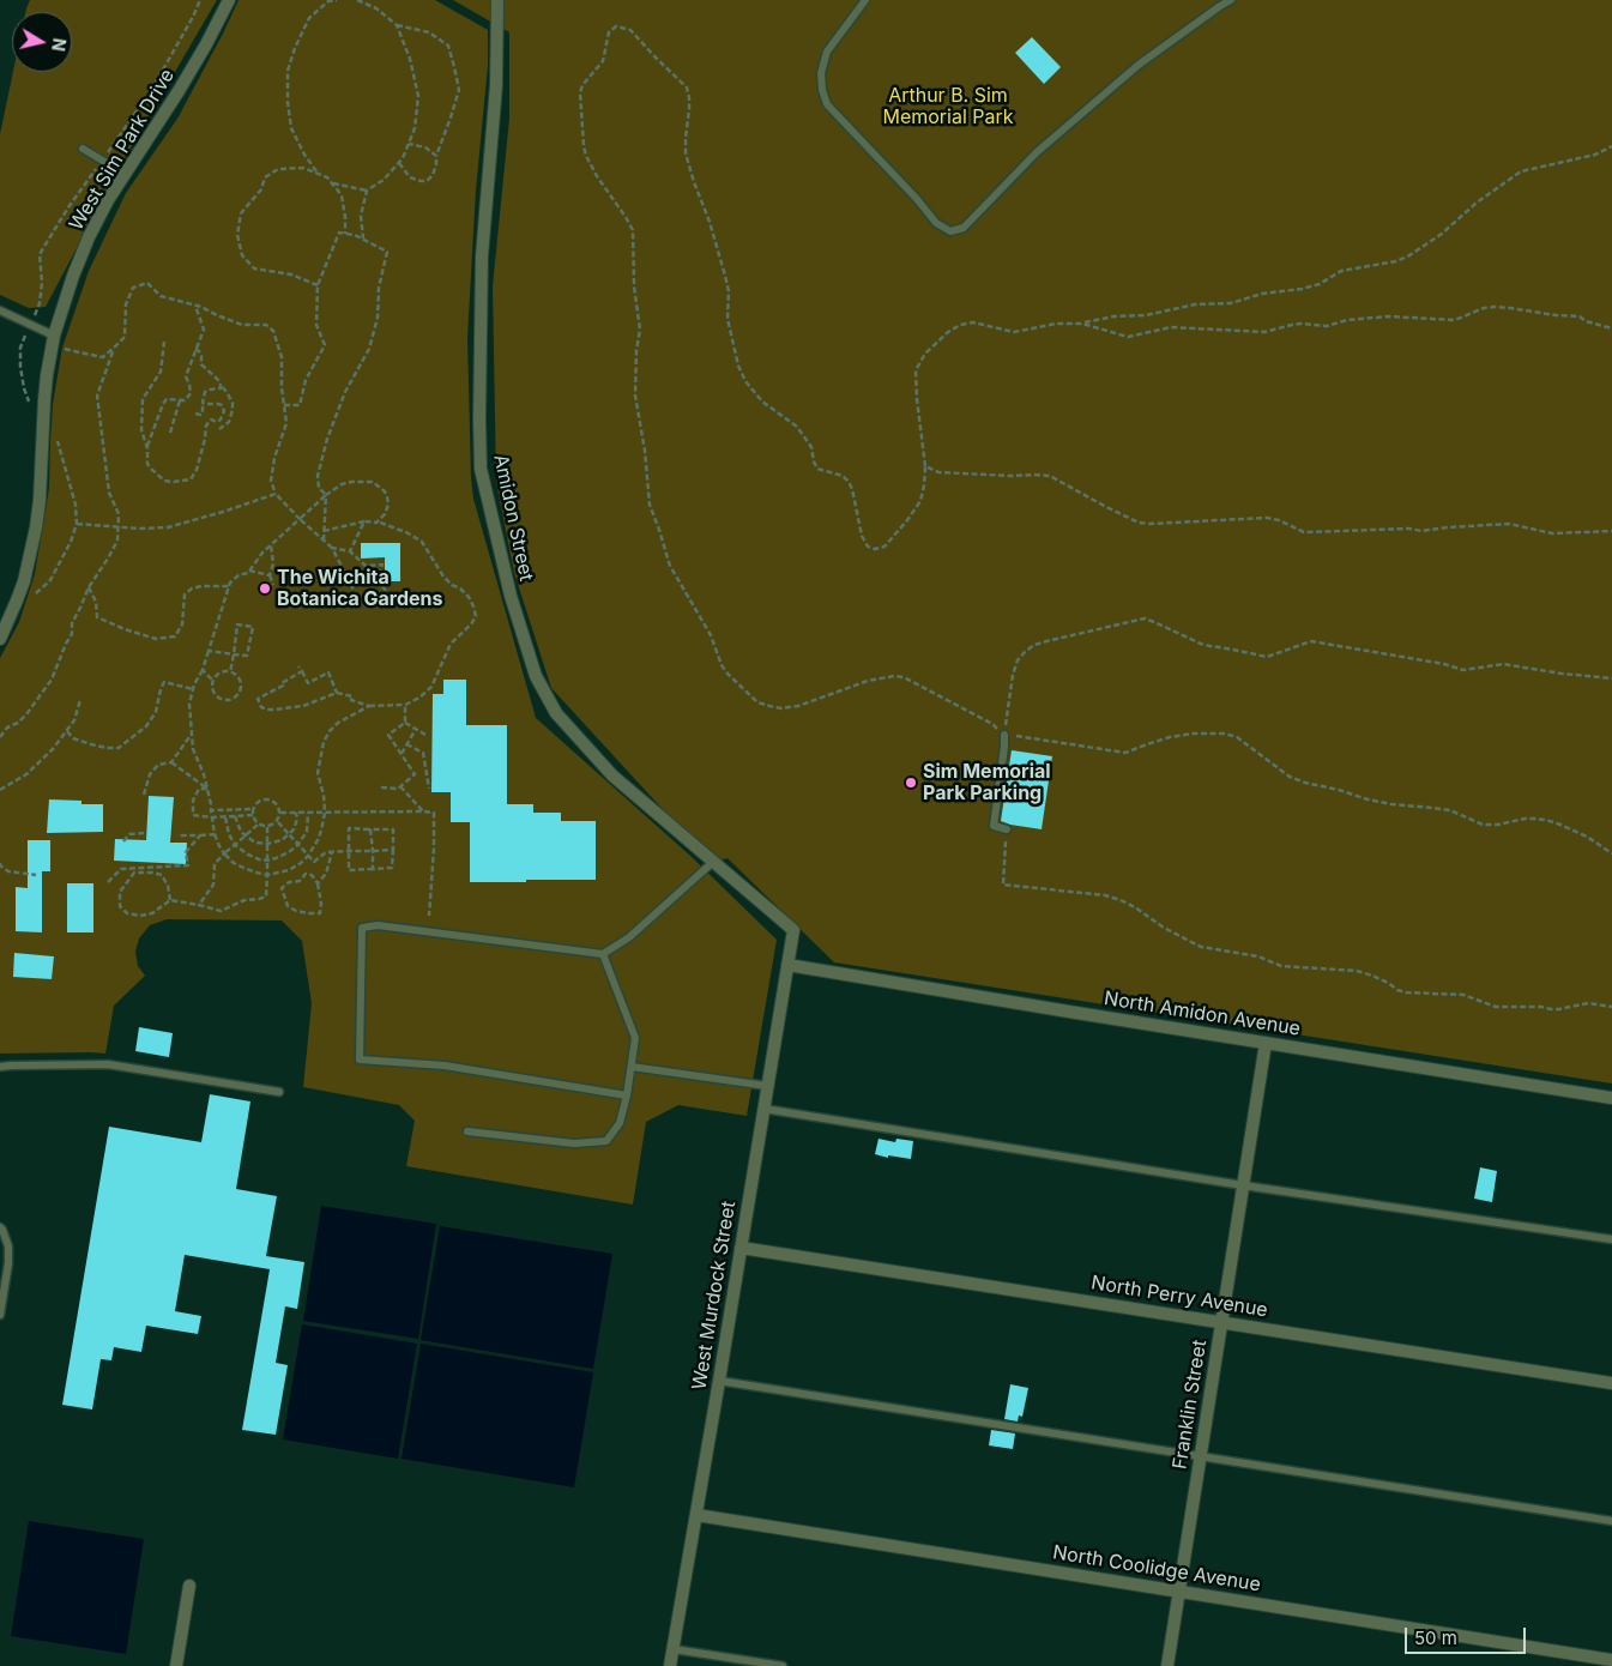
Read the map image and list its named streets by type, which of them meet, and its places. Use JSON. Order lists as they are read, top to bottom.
{
  "streets": {
    "street": [
      "West Sim Park Drive",
      "Amidon Street",
      "North Amidon Avenue",
      "West Murdock Street",
      "North Perry Avenue",
      "Franklin Street",
      "North Coolidge Avenue"
    ]
  },
  "crossings": [
    ["Amidon Street", "West Murdock Street"],
    ["North Amidon Avenue", "West Murdock Street"],
    ["North Amidon Avenue", "Franklin Street"],
    ["West Murdock Street", "North Perry Avenue"],
    ["West Murdock Street", "North Coolidge Avenue"],
    ["North Perry Avenue", "Franklin Street"],
    ["Franklin Street", "North Coolidge Avenue"]
  ],
  "parks": ["Arthur B. Sim Memorial Park"],
  "places": ["The Wichita Botanica Gardens", "Sim Memorial Park Parking"],
  "scale_bar": "50 m",
  "north": "right"
}
